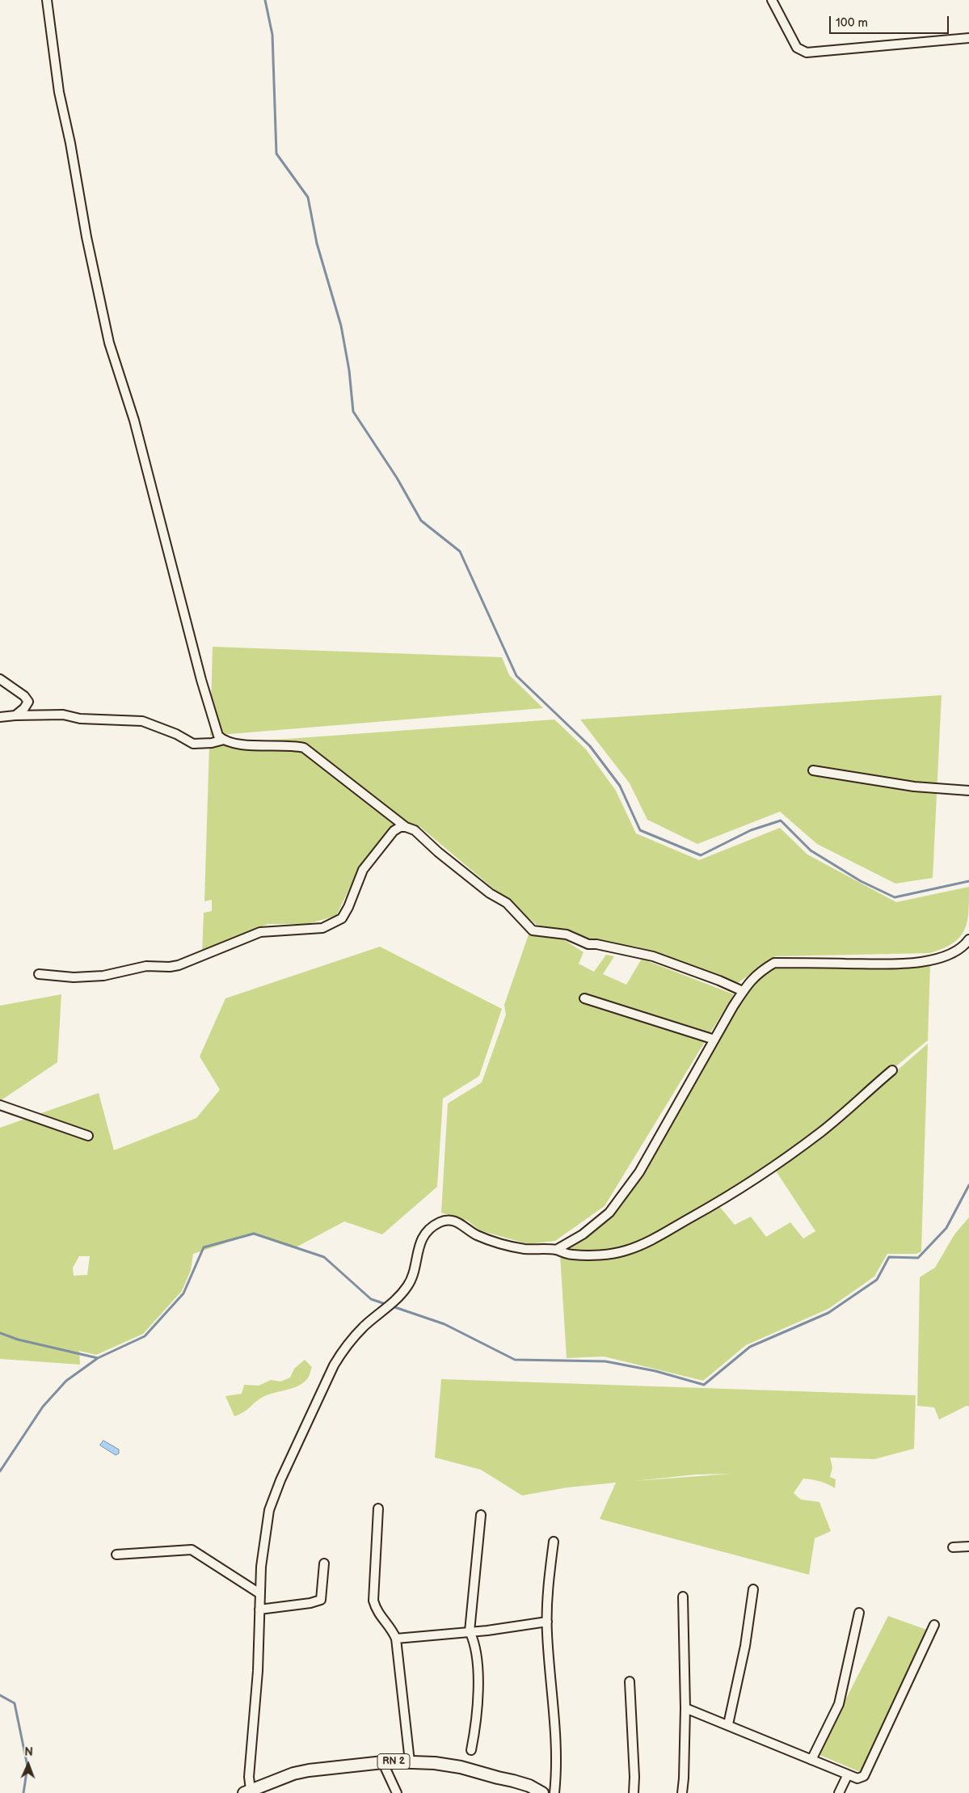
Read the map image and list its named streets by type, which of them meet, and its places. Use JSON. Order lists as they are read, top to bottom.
{
  "streets": {
    "highway": ["RN 2"]
  },
  "scale_bar": "100 m",
  "north": "top"
}
